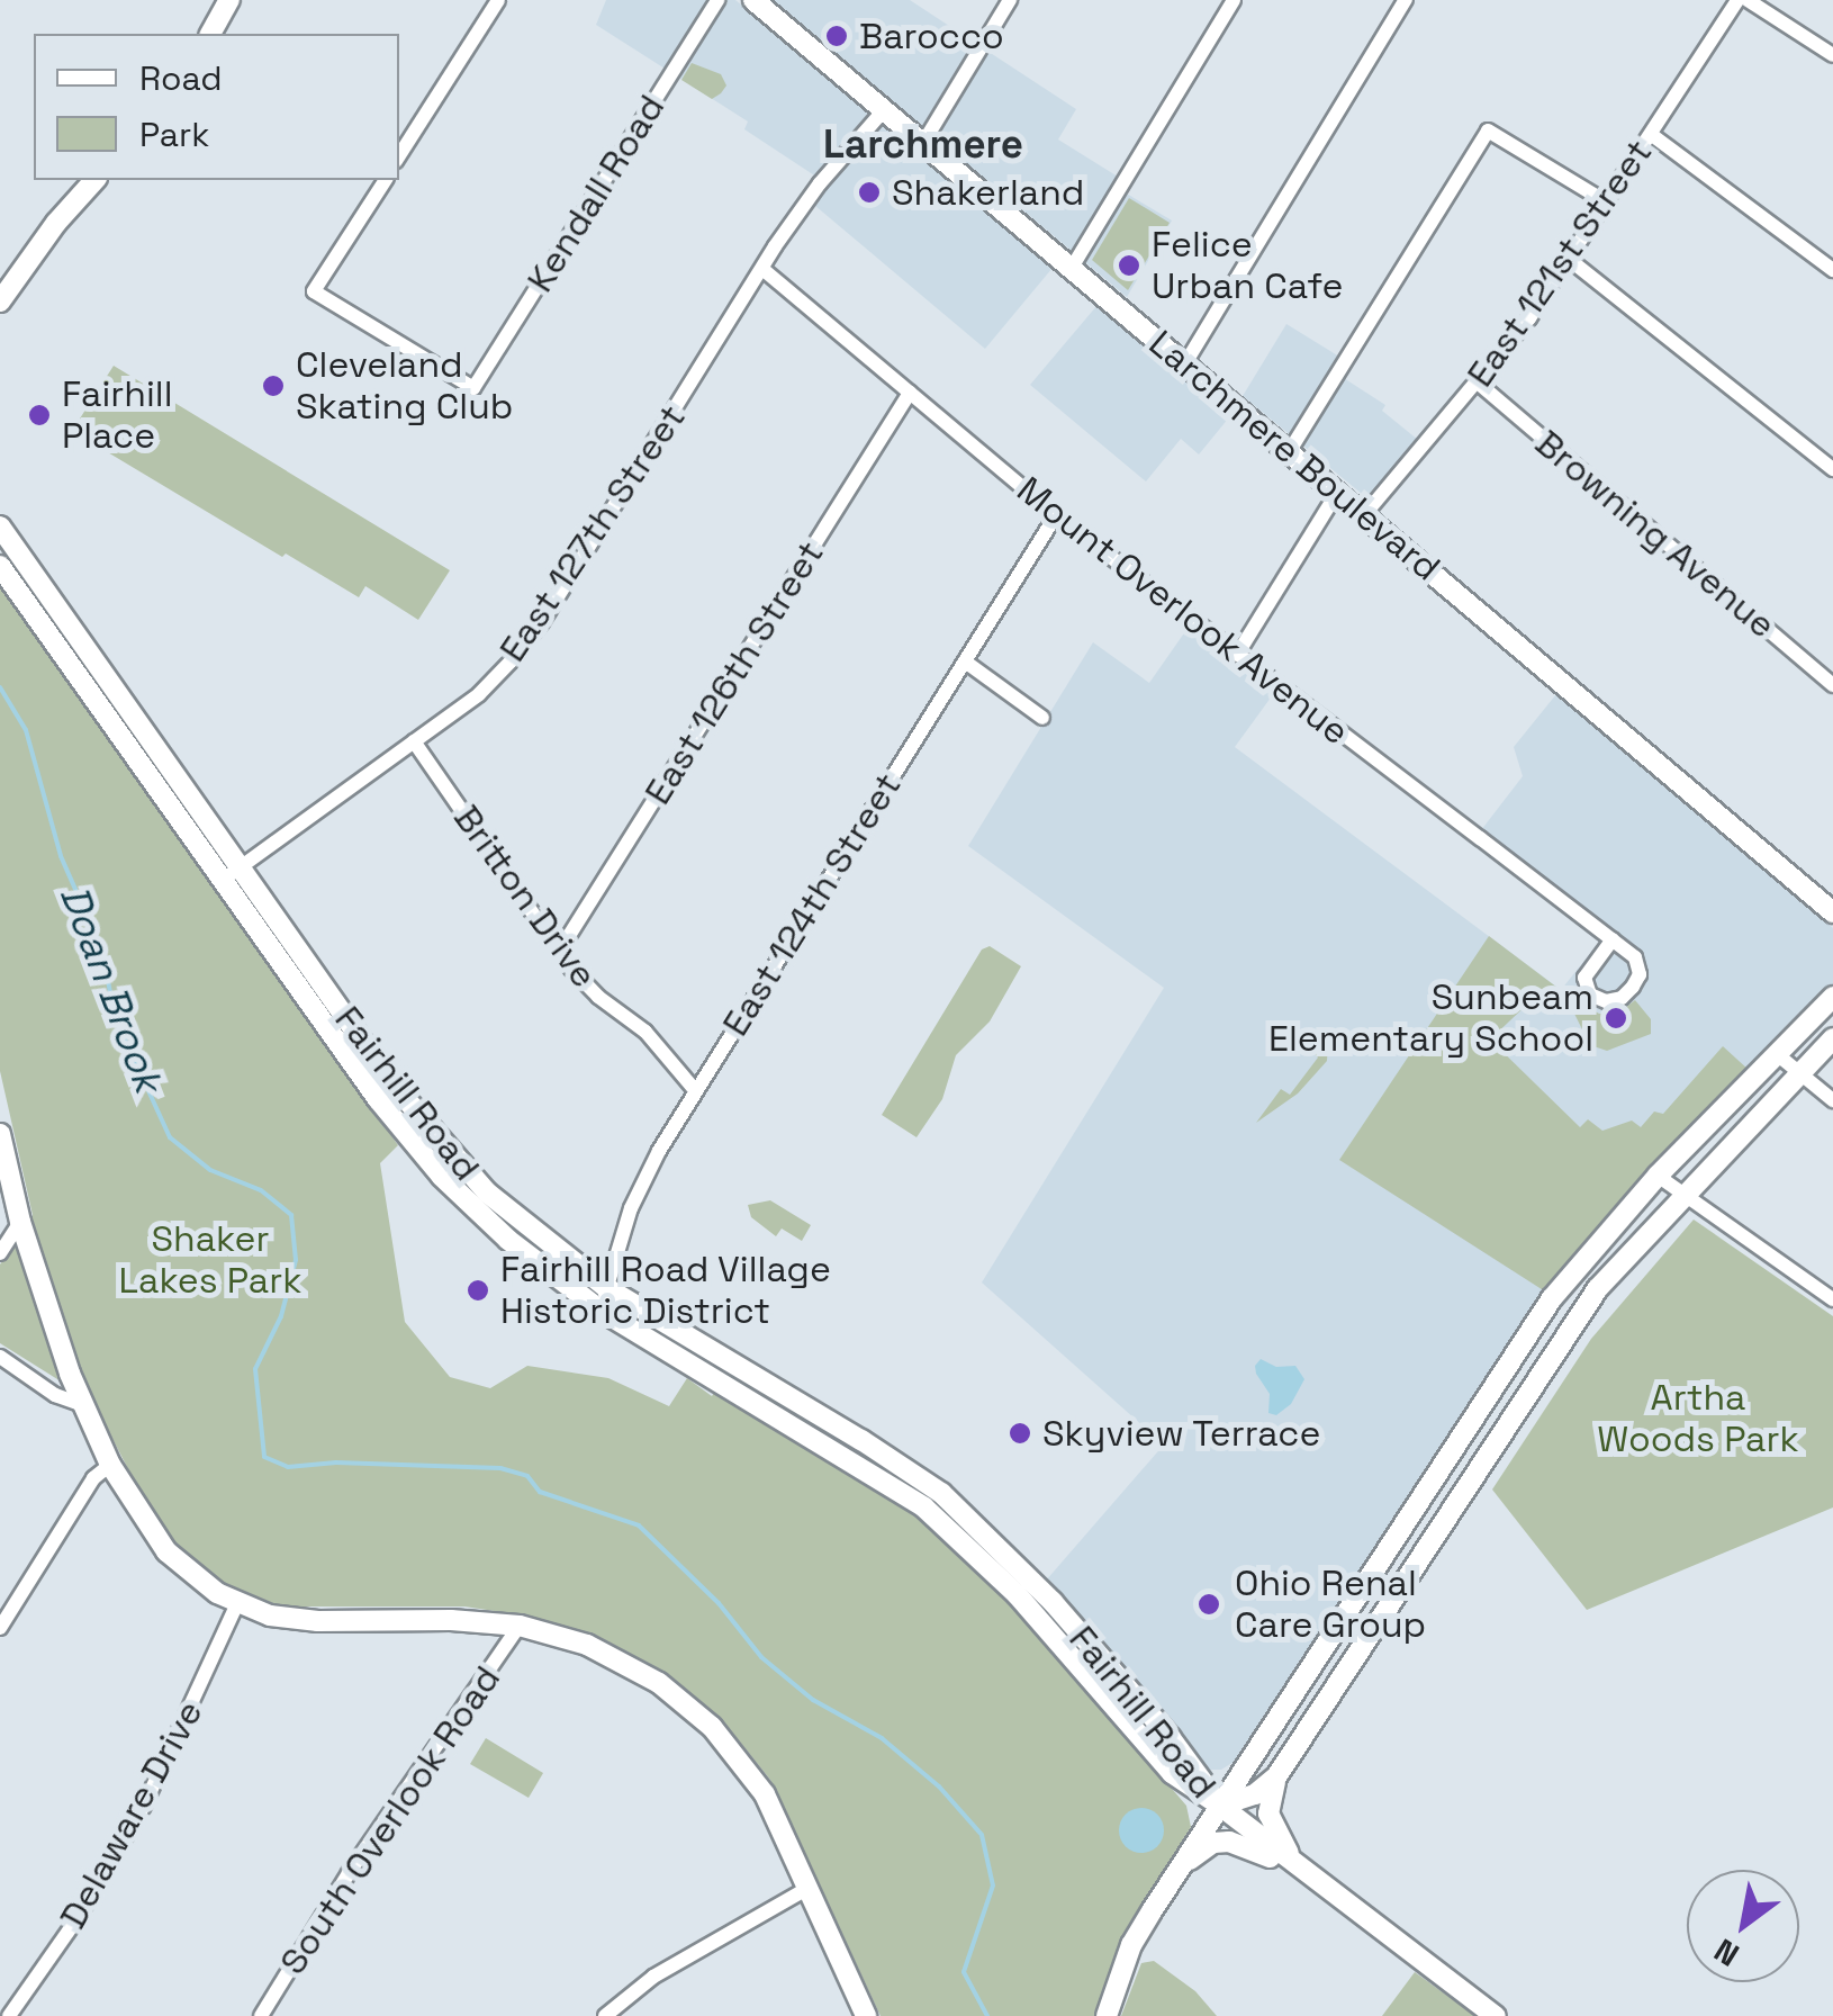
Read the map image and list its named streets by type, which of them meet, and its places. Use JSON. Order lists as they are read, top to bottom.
{
  "streets": {
    "main road": ["Larchmere Boulevard", "Fairhill Road"],
    "street": [
      "Kendall Road",
      "East 121st Street",
      "East 127th Street",
      "Browning Avenue",
      "Mount Overlook Avenue",
      "East 126th Street",
      "Britton Drive",
      "East 124th Street",
      "Delaware Drive",
      "South Overlook Road"
    ]
  },
  "crossings": [
    ["East 121st Street", "Larchmere Boulevard"],
    ["East 121st Street", "Browning Avenue"],
    ["Larchmere Boulevard", "East 127th Street"],
    ["East 127th Street", "Mount Overlook Avenue"],
    ["East 127th Street", "Britton Drive"],
    ["East 127th Street", "Fairhill Road"],
    ["Mount Overlook Avenue", "East 126th Street"],
    ["Mount Overlook Avenue", "East 124th Street"],
    ["East 126th Street", "Britton Drive"],
    ["Britton Drive", "East 124th Street"],
    ["East 124th Street", "Fairhill Road"]
  ],
  "districts": ["Larchmere"],
  "water": ["Doan Brook"],
  "parks": ["Shaker Lakes Park", "Artha Woods Park"],
  "places": [
    "Barocco",
    "Shakerland",
    "Felice Urban Cafe",
    "Cleveland Skating Club",
    "Fairhill Place",
    "Sunbeam Elementary School",
    "Fairhill Road Village Historic District",
    "Skyview Terrace",
    "Ohio Renal Care Group"
  ],
  "legend": ["Road", "Park"],
  "north": "bottom left"
}
